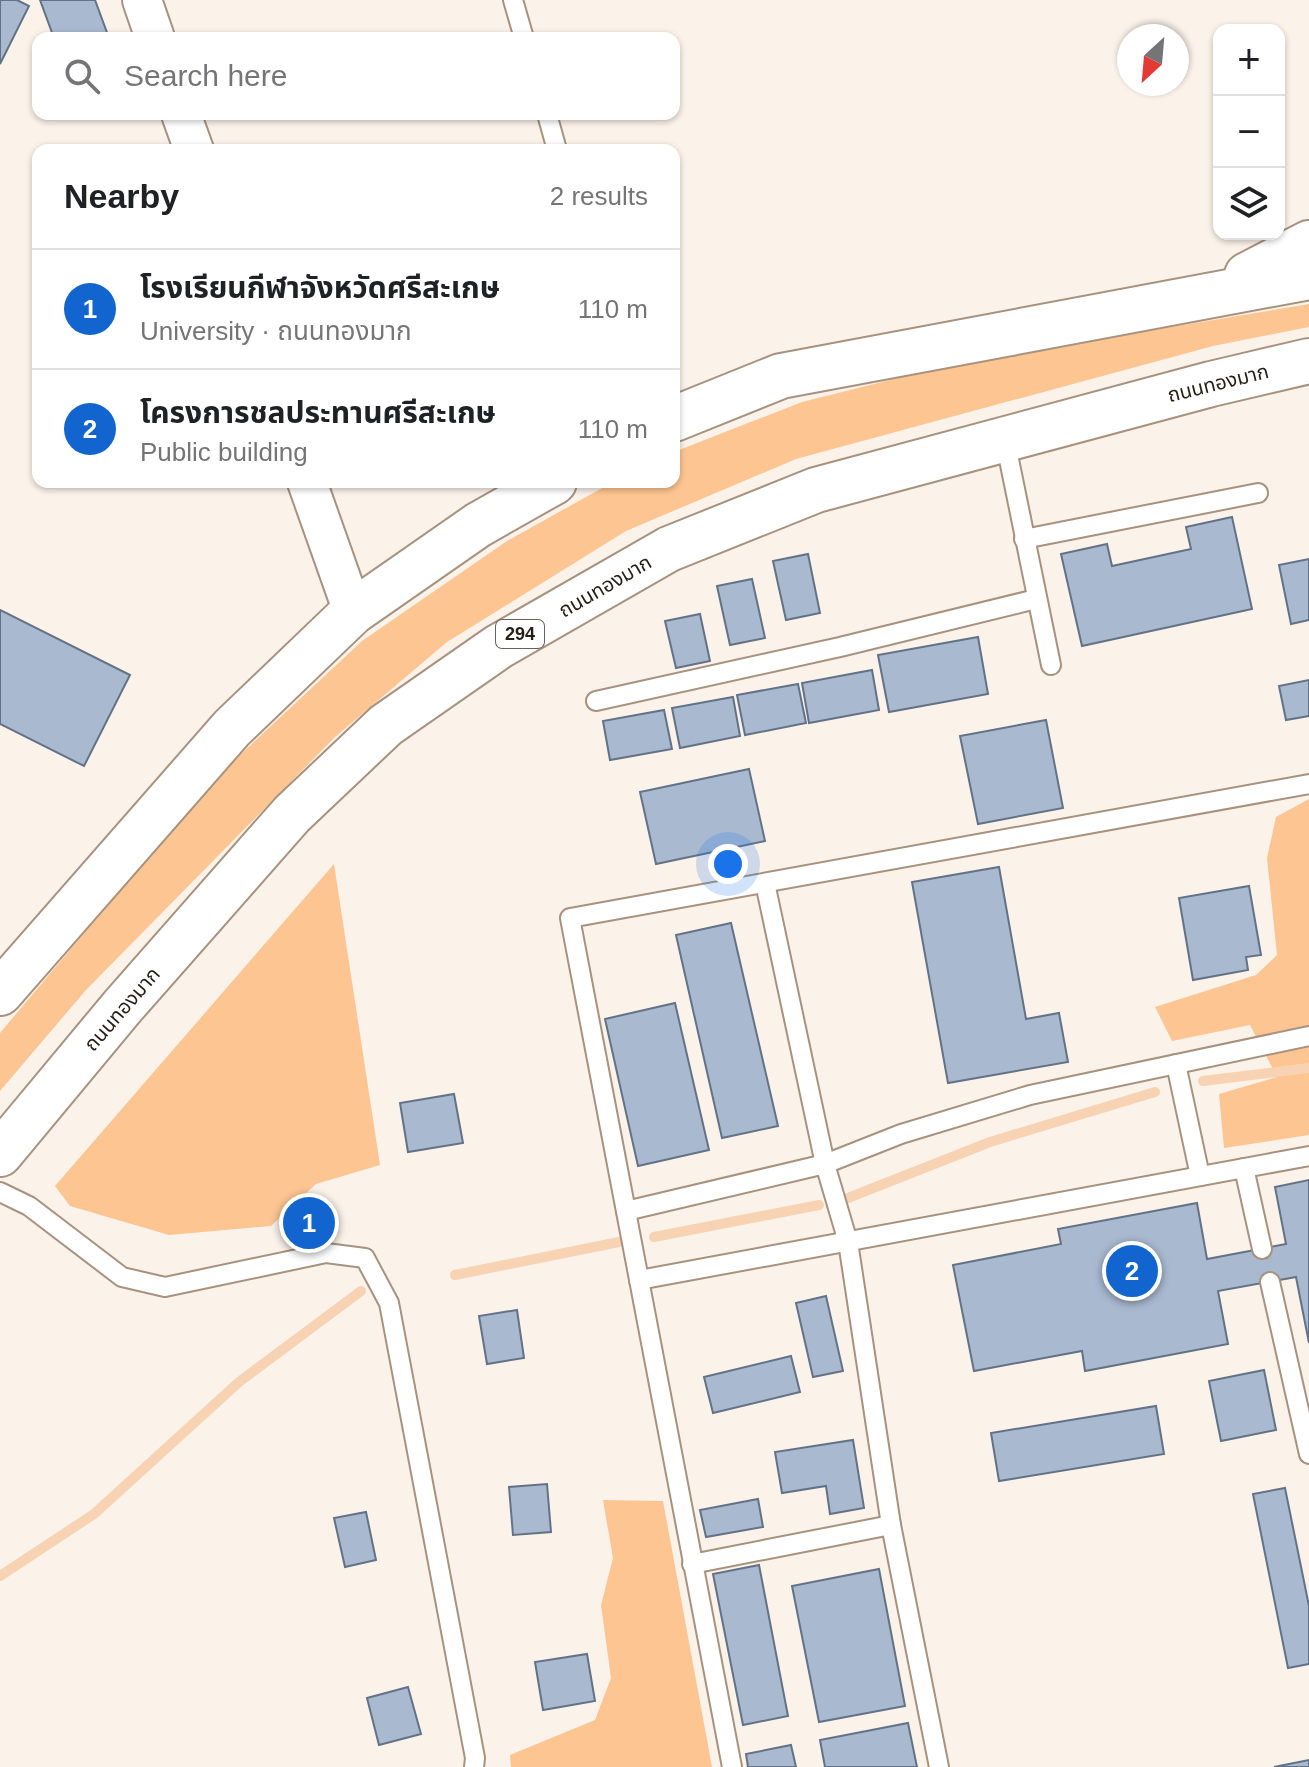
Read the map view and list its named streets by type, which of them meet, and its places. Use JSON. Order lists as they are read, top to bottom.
{
  "streets": {
    "main road": ["ถนนทองมาก", "294"]
  },
  "north": "bottom left",
  "page": {
    "map_buttons": ["+", "−"],
    "search": "Search here",
    "heading": ["Nearby", "2 results"],
    "list": [
      {
        "mark": "1",
        "name": "โรงเรียนกีฬาจังหวัดศรีสะเกษ",
        "note": "University · ถนนทองมาก",
        "value": "110 m"
      },
      {
        "mark": "2",
        "name": "โครงการชลประทานศรีสะเกษ",
        "note": "Public building",
        "value": "110 m"
      }
    ],
    "pins": ["1", "2"]
  }
}
